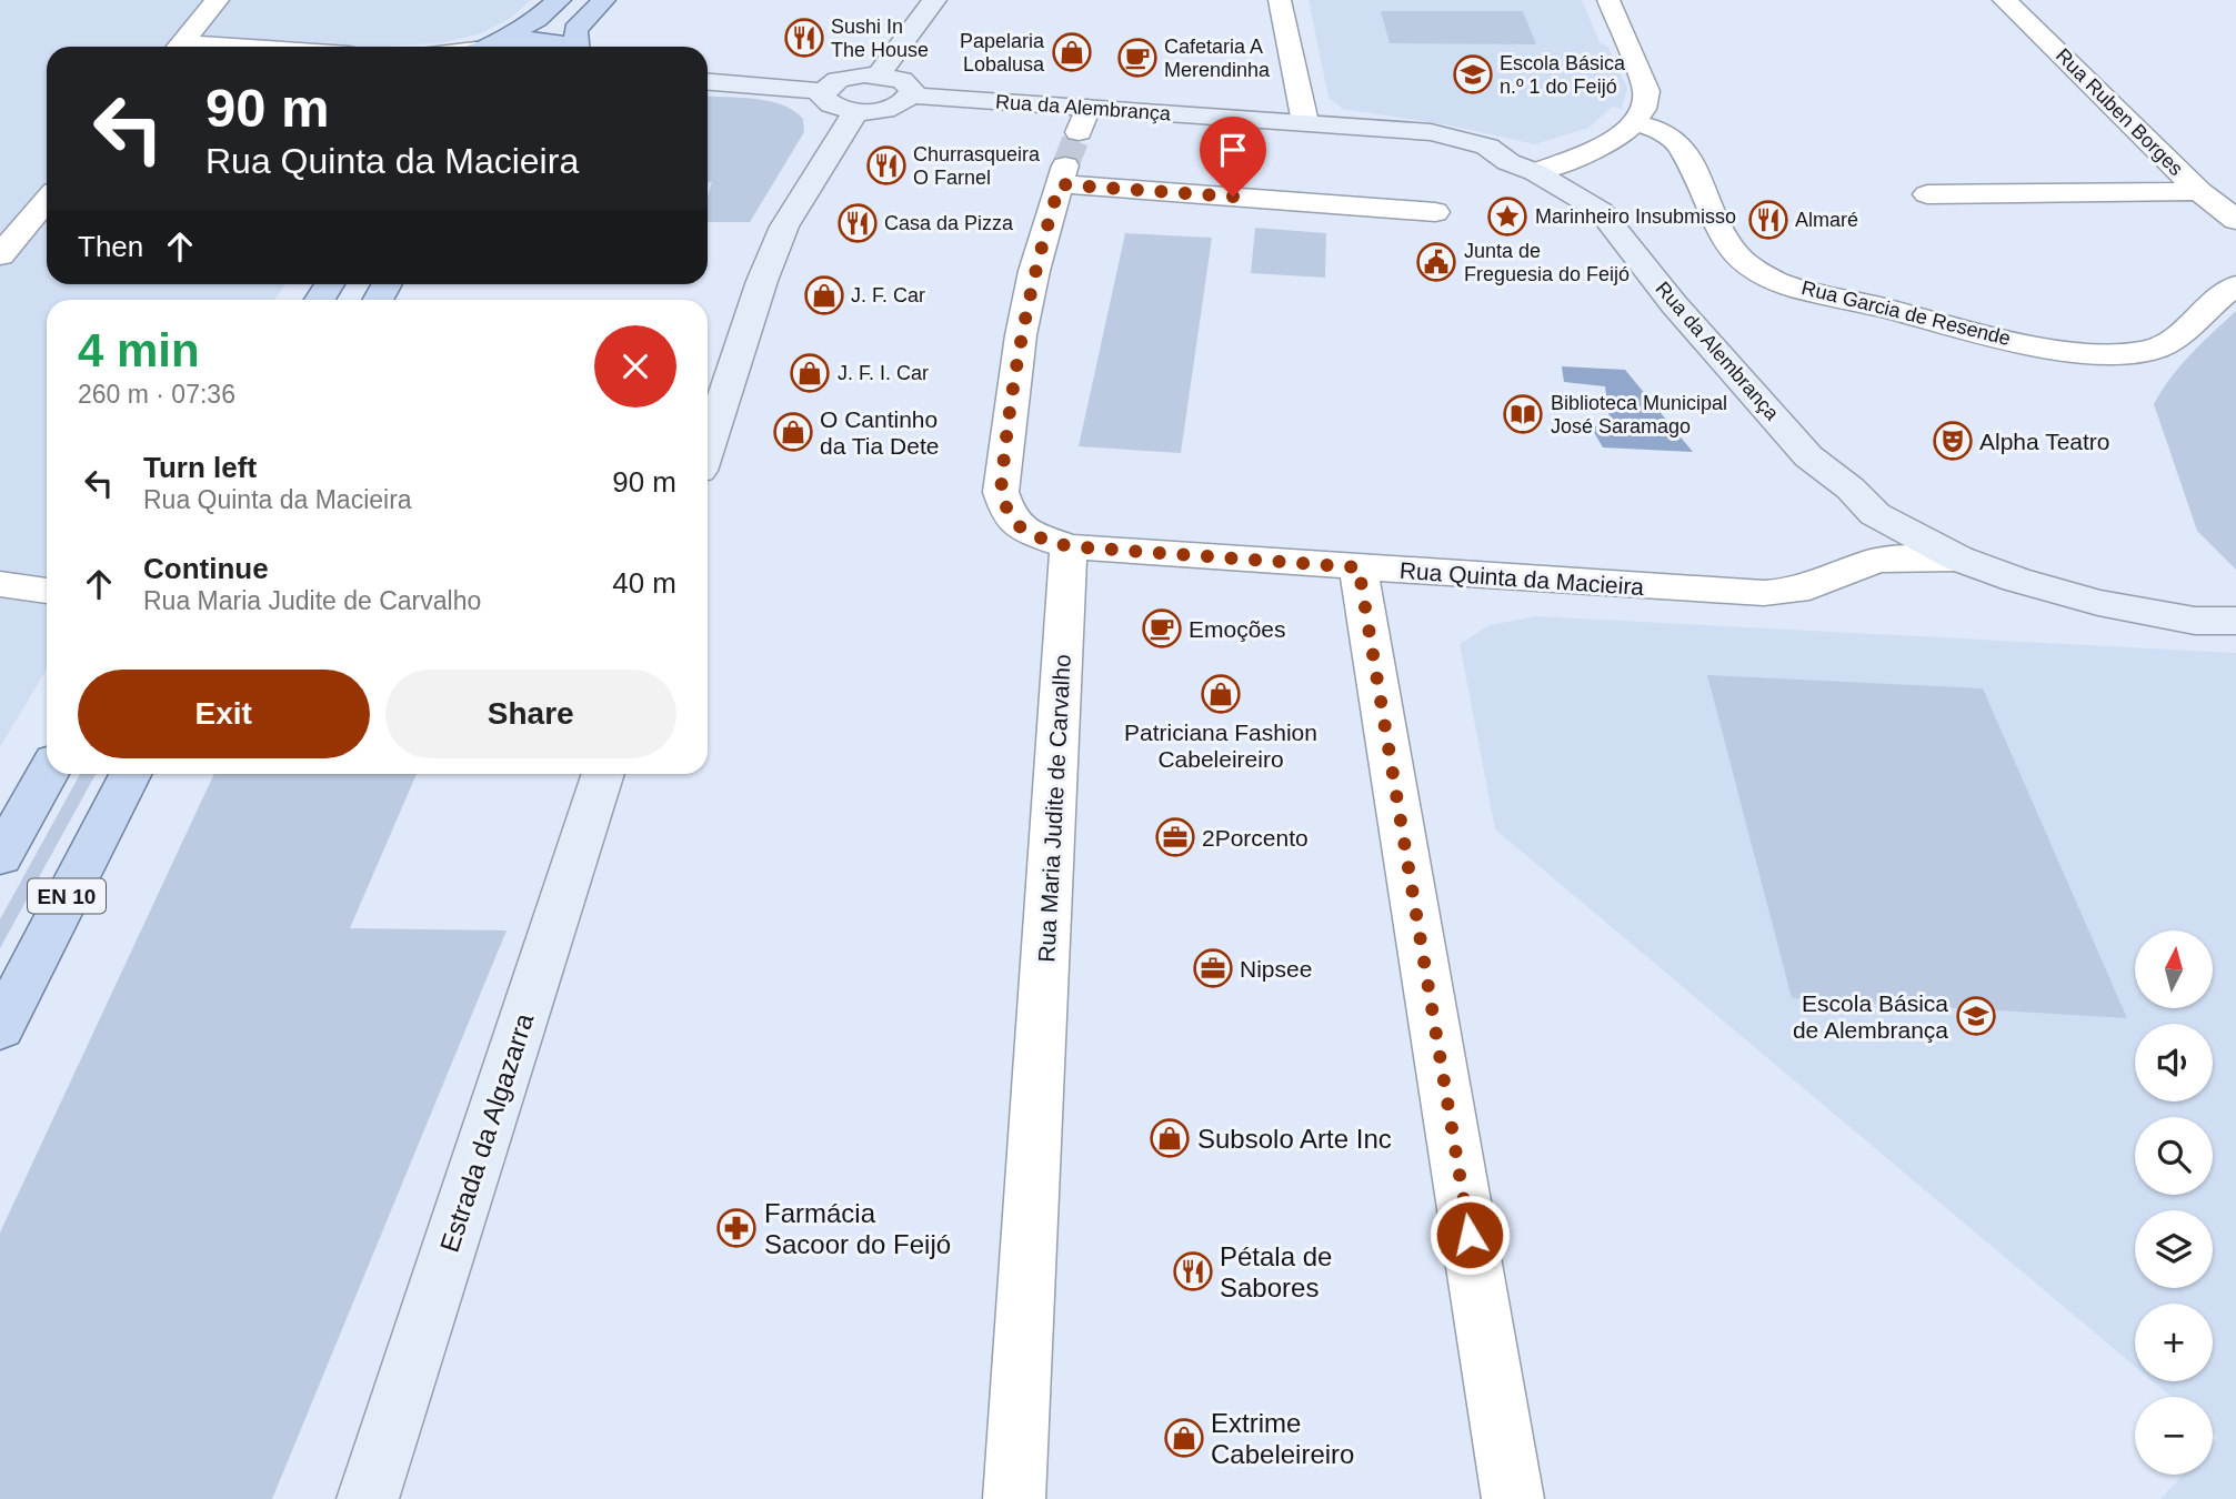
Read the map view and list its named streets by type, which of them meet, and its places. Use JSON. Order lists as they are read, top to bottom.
{
  "streets": {
    "main road": ["Rua da Alembrança", "EN 10", "Estrada da Algazarra"],
    "street": [
      "Rua Ruben Borges",
      "Rua Garcia de Resende",
      "Rua Quinta da Macieira",
      "Rua Maria Judite de Carvalho"
    ]
  },
  "crossings": [
    ["Rua da Alembrança", "Rua Quinta da Macieira"],
    ["Rua Quinta da Macieira", "Rua Maria Judite de Carvalho"]
  ],
  "places": {
    "restaurant": [
      "Sushi In The House",
      "Churrasqueira O Farnel",
      "Almaré",
      "Casa da Pizza",
      "Pétala de Sabores"
    ],
    "shop": [
      "Papelaria Lobalusa",
      "J. F. Car",
      "J. F. I. Car",
      "O Cantinho da Tia Dete",
      "Patriciana Fashion Cabeleireiro",
      "Subsolo Arte Inc",
      "Extrime Cabeleireiro"
    ],
    "cafe": ["Cafetaria A Merendinha", "Emoções"],
    "school or university": ["Escola Básica n.º 1 do Feijó", "Escola Básica de Alembrança"],
    "place": ["Marinheiro Insubmisso"],
    "public building": ["Junta de Freguesia do Feijó"],
    "library": ["Biblioteca Municipal José Saramago"],
    "theatre": ["Alpha Teatro"],
    "office": ["2Porcento", "Nipsee"],
    "pharmacy": ["Farmácia Sacoor do Feijó"]
  },
  "north": "top",
  "page": {
    "turn": ["90 m", "Rua Quinta da Macieira"],
    "then": "Then",
    "heading": ["4 min", "260 m · 07:36"],
    "list": [
      {
        "name": "Turn left",
        "note": "Rua Quinta da Macieira",
        "value": "90 m"
      },
      {
        "name": "Continue",
        "note": "Rua Maria Judite de Carvalho",
        "value": "40 m"
      }
    ],
    "buttons": ["Exit", "Share"],
    "map_buttons": ["+", "−"]
  }
}
